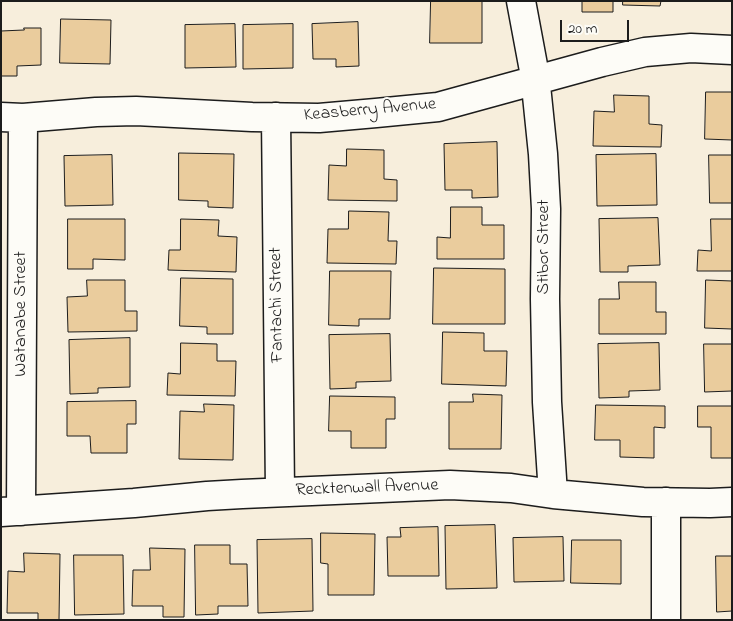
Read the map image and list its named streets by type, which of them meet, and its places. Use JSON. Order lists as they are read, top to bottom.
{
  "streets": {
    "street": [
      "Keasberry Avenue",
      "Stibor Street",
      "Fantachi Street",
      "Watanabe Street",
      "Recktenwall Avenue"
    ]
  },
  "crossings": [
    ["Keasberry Avenue", "Stibor Street"],
    ["Keasberry Avenue", "Fantachi Street"],
    ["Keasberry Avenue", "Watanabe Street"],
    ["Stibor Street", "Recktenwall Avenue"],
    ["Fantachi Street", "Recktenwall Avenue"],
    ["Watanabe Street", "Recktenwall Avenue"]
  ],
  "scale_bar": "20 m"
}
